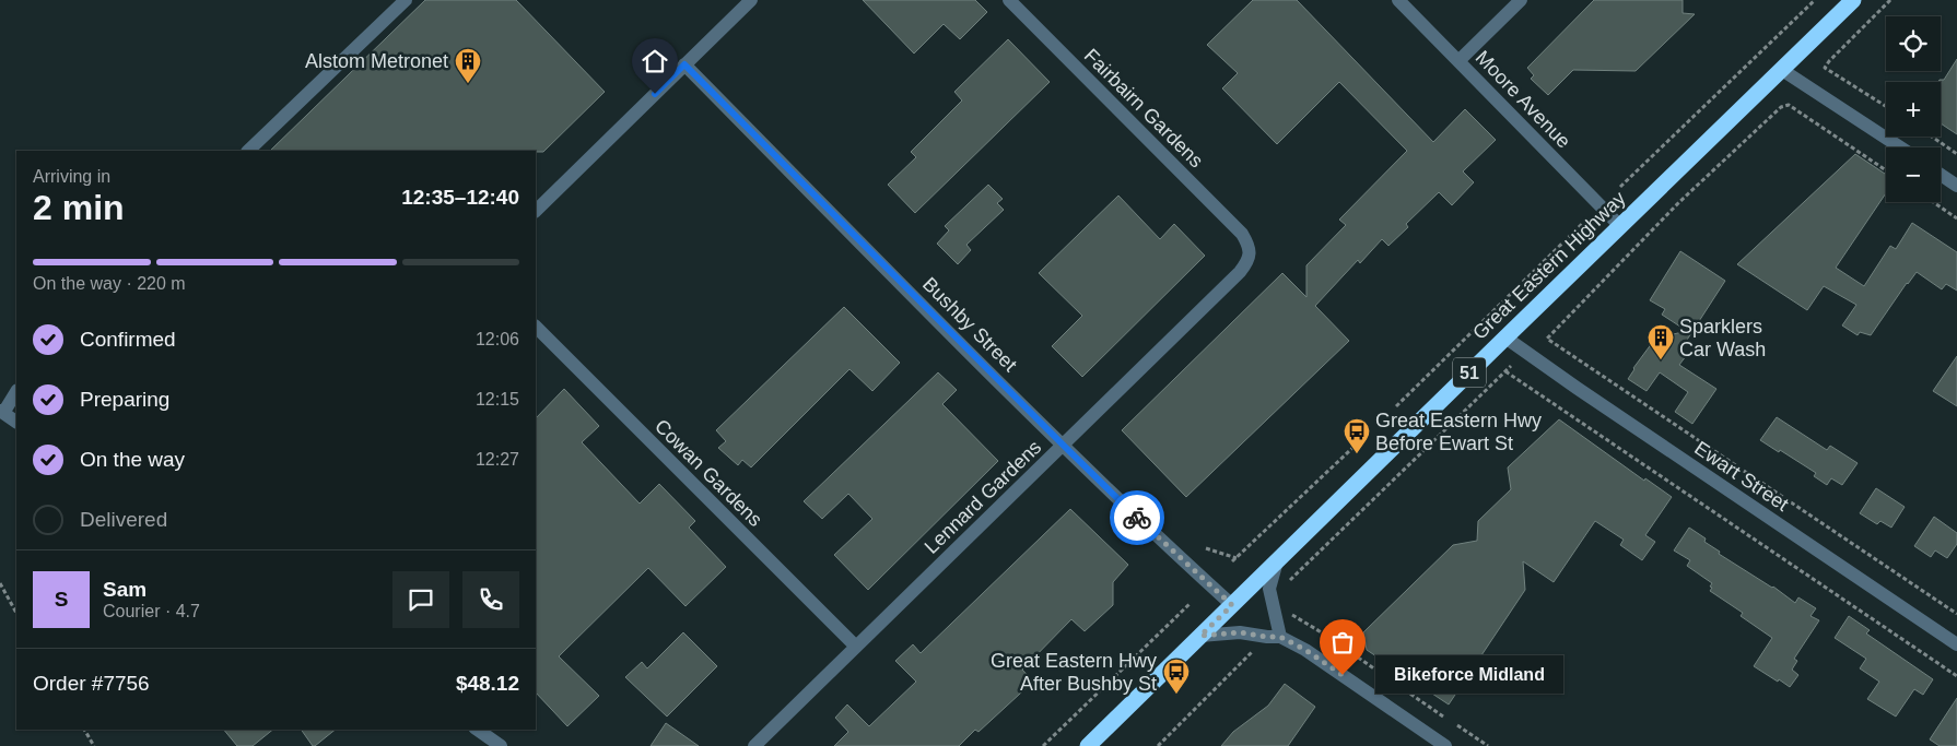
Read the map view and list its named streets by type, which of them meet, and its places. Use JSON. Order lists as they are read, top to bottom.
{
  "streets": {
    "highway": ["Great Eastern Highway", "51"],
    "street": [
      "Moore Avenue",
      "Fairbairn Gardens",
      "Bushby Street",
      "Cowan Gardens",
      "Ewart Street",
      "Lennard Gardens"
    ]
  },
  "crossings": [
    ["Moore Avenue", "Great Eastern Highway"],
    ["Fairbairn Gardens", "Lennard Gardens"],
    ["Great Eastern Highway", "Bushby Street"],
    ["Great Eastern Highway", "Ewart Street"],
    ["Bushby Street", "Lennard Gardens"],
    ["Cowan Gardens", "Lennard Gardens"]
  ],
  "places": {
    "building": ["Alstom Metronet", "Sparklers Car Wash"],
    "bus stop": ["Great Eastern Hwy Before Ewart St", "Great Eastern Hwy After Bushby St"],
    "other": ["Bikeforce Midland"]
  },
  "page": {
    "map_buttons": ["+", "−"],
    "heading": ["2 min", "Arriving in", "12:35–12:40"],
    "panel": [
      "Sam",
      "Courier · 4.7",
      "Order #7756",
      "$48.12"
    ],
    "bar": "On the way · 220 m",
    "list": [
      ["Confirmed", "12:06"],
      ["Preparing", "12:15"],
      ["On the way", "12:27"],
      "Delivered"
    ],
    "round": "S",
    "bubble": "Bikeforce Midland"
  }
}
